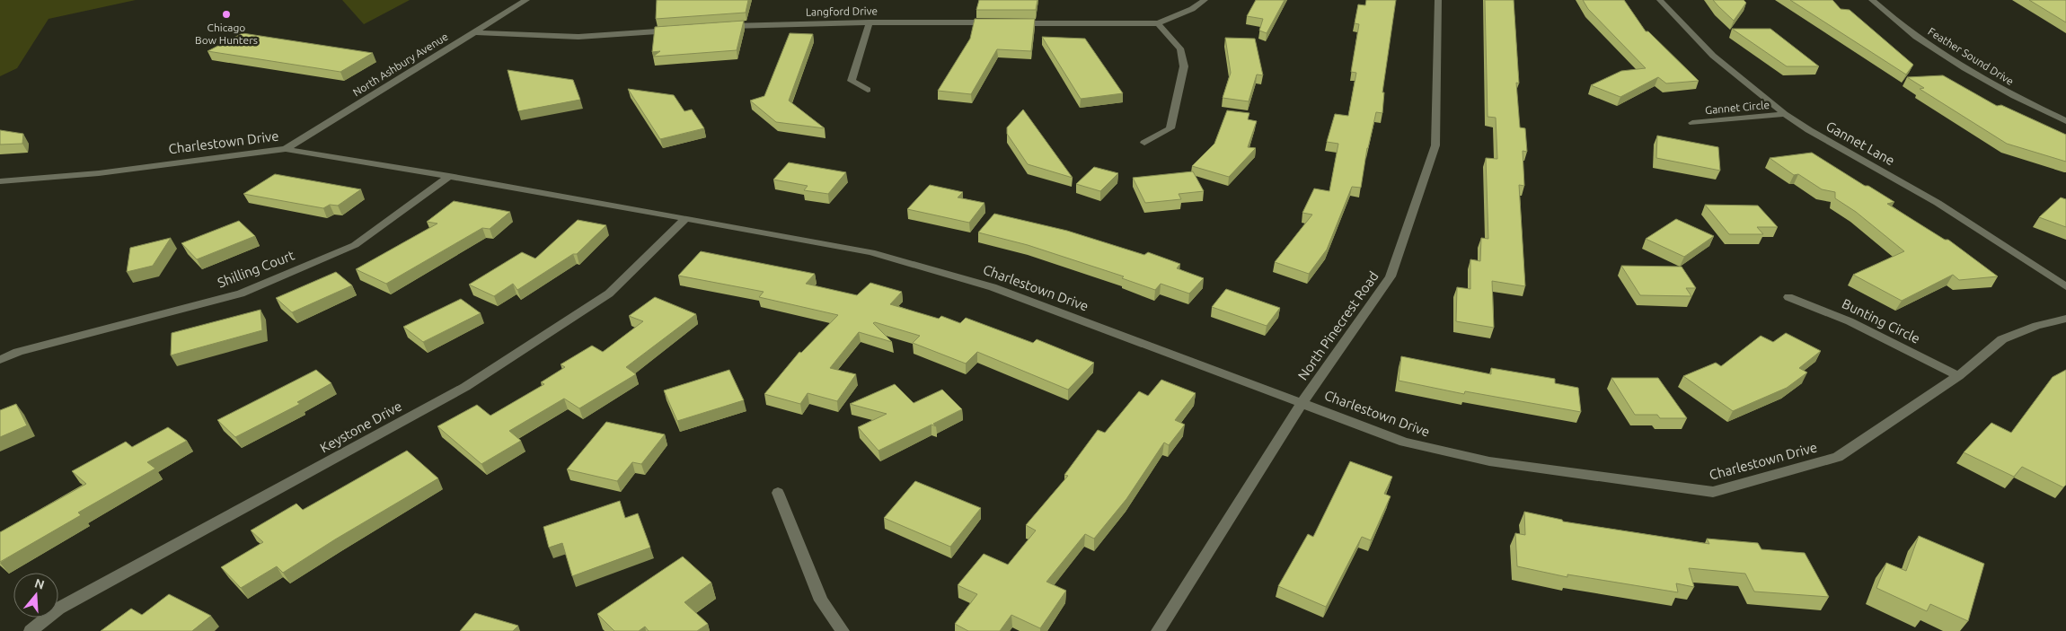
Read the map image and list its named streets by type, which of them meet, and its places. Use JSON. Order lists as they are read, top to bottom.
{
  "streets": {
    "street": [
      "Langford Drive",
      "Feather Sound Drive",
      "North Ashbury Avenue",
      "Gannet Circle",
      "Charlestown Drive",
      "Gannet Lane",
      "Shilling Court",
      "Bunting Circle",
      "North Pinecrest Road",
      "Keystone Drive"
    ]
  },
  "crossings": [
    ["North Ashbury Avenue", "Charlestown Drive"],
    ["Gannet Circle", "Gannet Lane"],
    ["Charlestown Drive", "Shilling Court"],
    ["Charlestown Drive", "Bunting Circle"],
    ["Charlestown Drive", "North Pinecrest Road"],
    ["Charlestown Drive", "Keystone Drive"]
  ],
  "places": ["Chicago Bow Hunters"],
  "north": "top"
}
